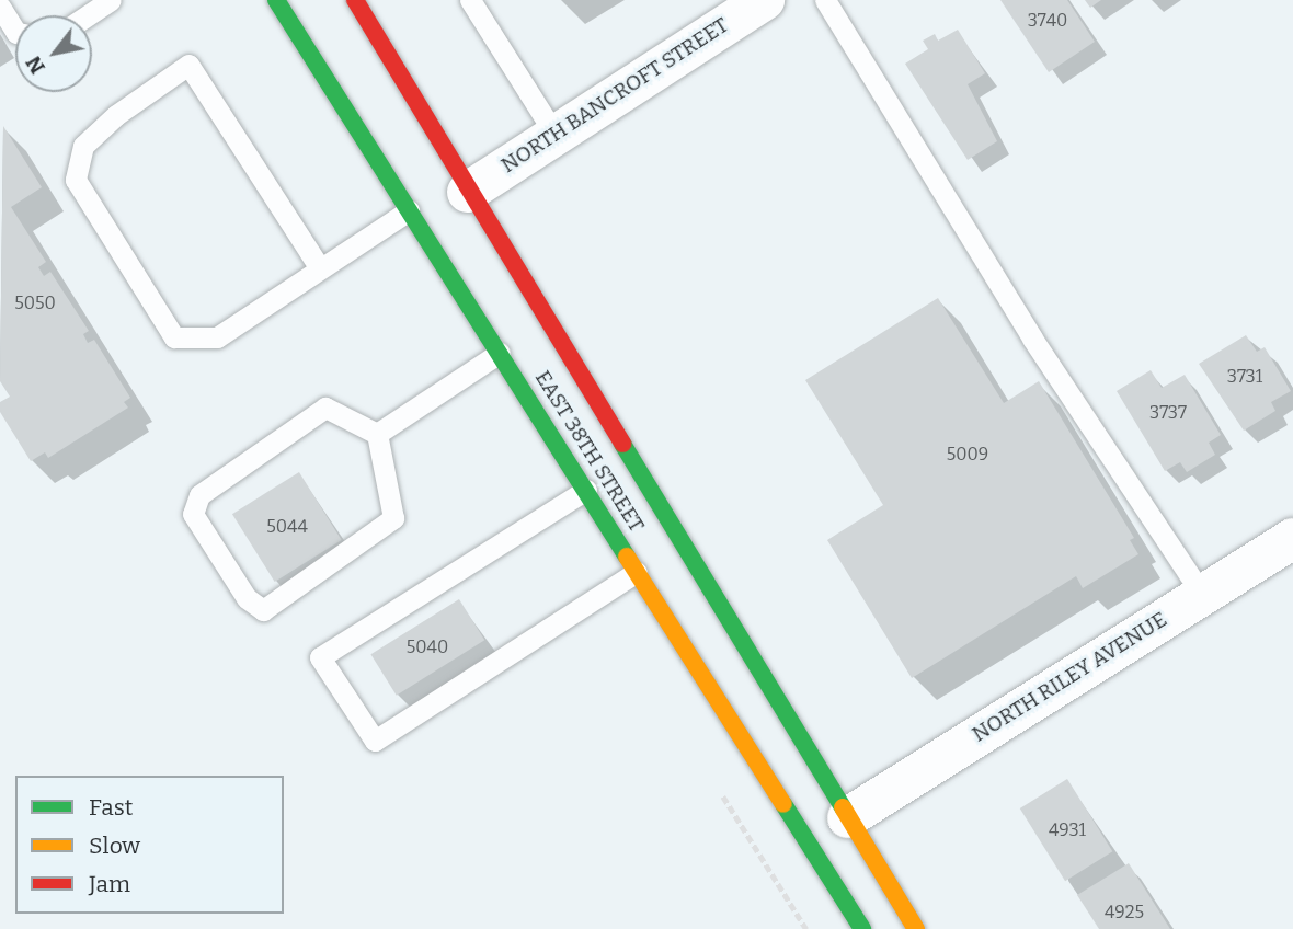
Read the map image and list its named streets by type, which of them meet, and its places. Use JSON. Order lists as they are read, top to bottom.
{
  "streets": {
    "main road": ["EAST 38TH STREET"],
    "street": ["NORTH BANCROFT STREET", "NORTH RILEY AVENUE"]
  },
  "crossings": [
    ["NORTH BANCROFT STREET", "EAST 38TH STREET"],
    ["EAST 38TH STREET", "NORTH RILEY AVENUE"]
  ],
  "house_numbers": [
    "3740",
    "5050",
    "3731",
    "3737",
    "5009",
    "5044",
    "5040",
    "4931",
    "4925"
  ],
  "legend": ["Fast", "Slow", "Jam"],
  "north": "bottom left"
}
